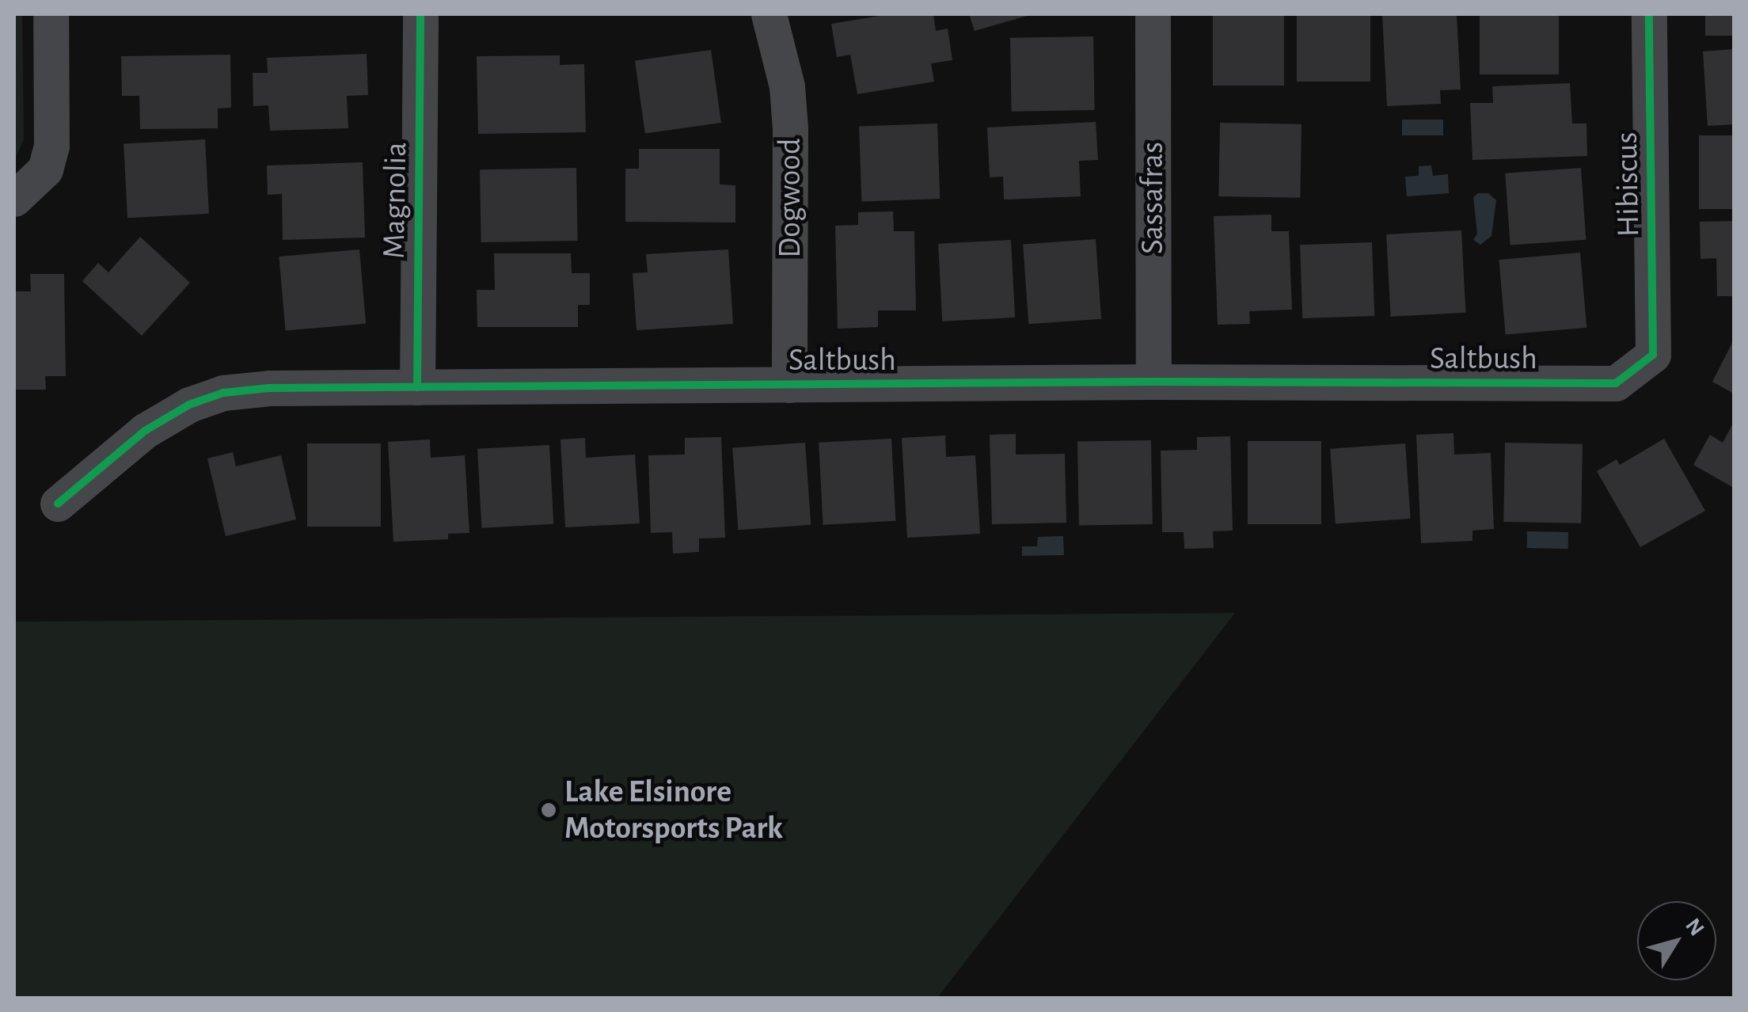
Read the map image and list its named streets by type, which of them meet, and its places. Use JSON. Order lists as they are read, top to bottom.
{
  "streets": {
    "street": [
      "Hibiscus",
      "Dogwood",
      "Sassafras",
      "Magnolia",
      "Saltbush"
    ]
  },
  "crossings": [
    ["Hibiscus", "Saltbush"],
    ["Dogwood", "Saltbush"],
    ["Sassafras", "Saltbush"],
    ["Magnolia", "Saltbush"]
  ],
  "places": ["Lake Elsinore Motorsports Park"],
  "north": "top right"
}
